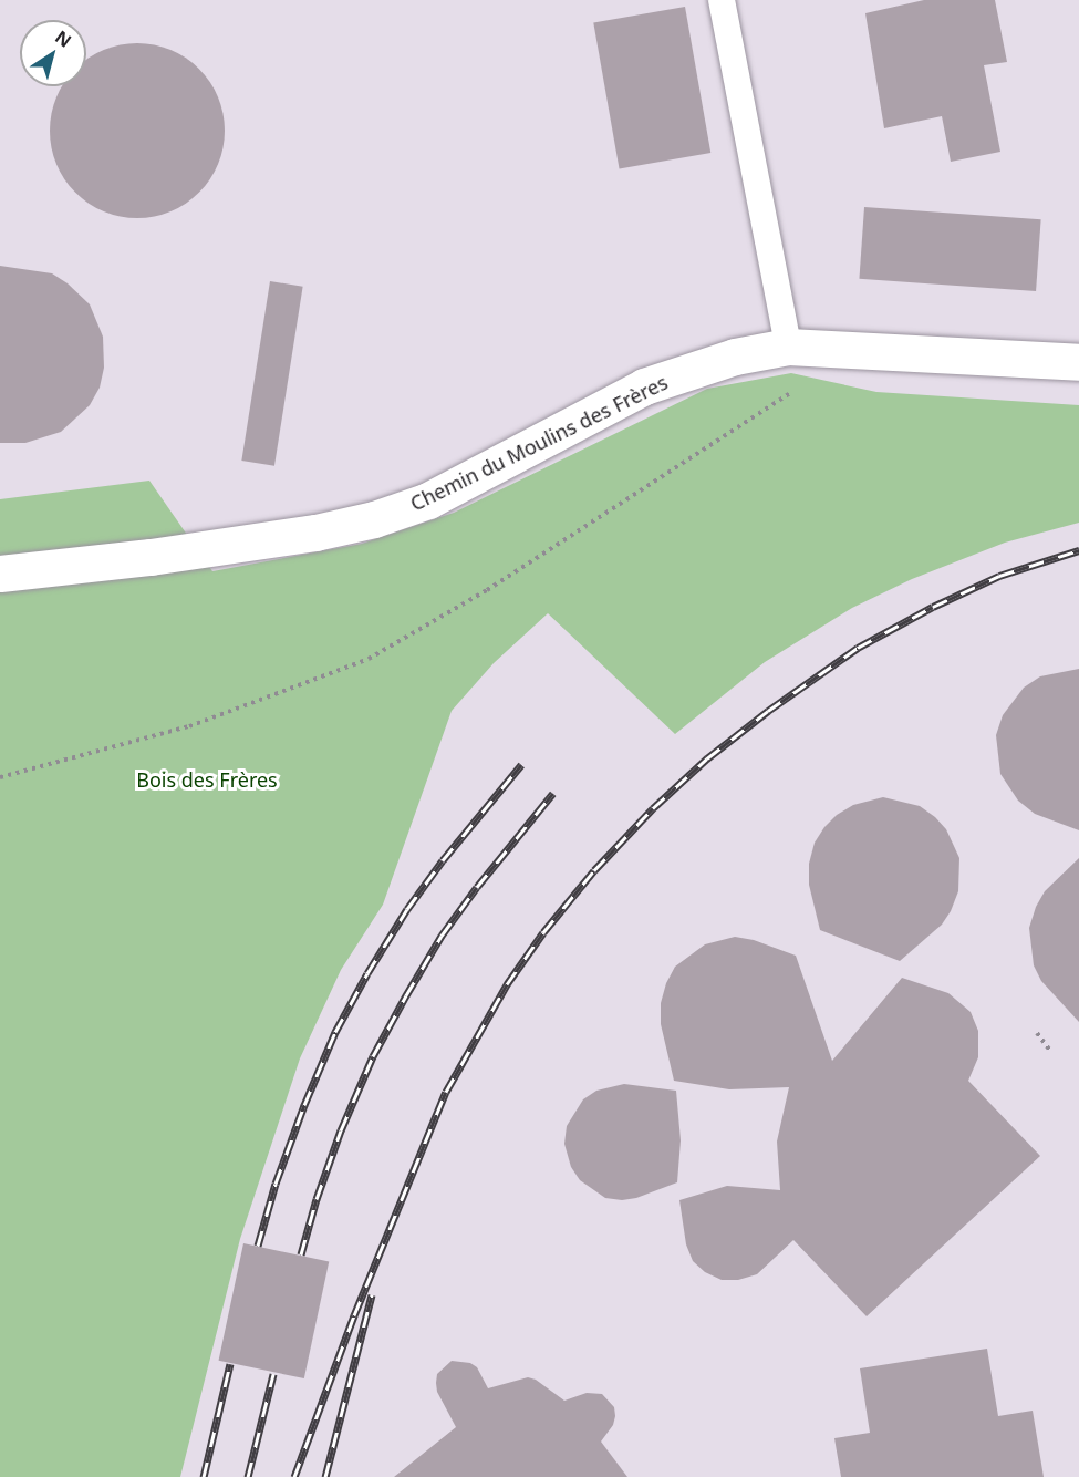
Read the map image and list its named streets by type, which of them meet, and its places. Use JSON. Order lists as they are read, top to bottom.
{
  "streets": {
    "street": ["Chemin du Moulins des Frères"]
  },
  "parks": ["Bois des Frères"],
  "north": "top right"
}
